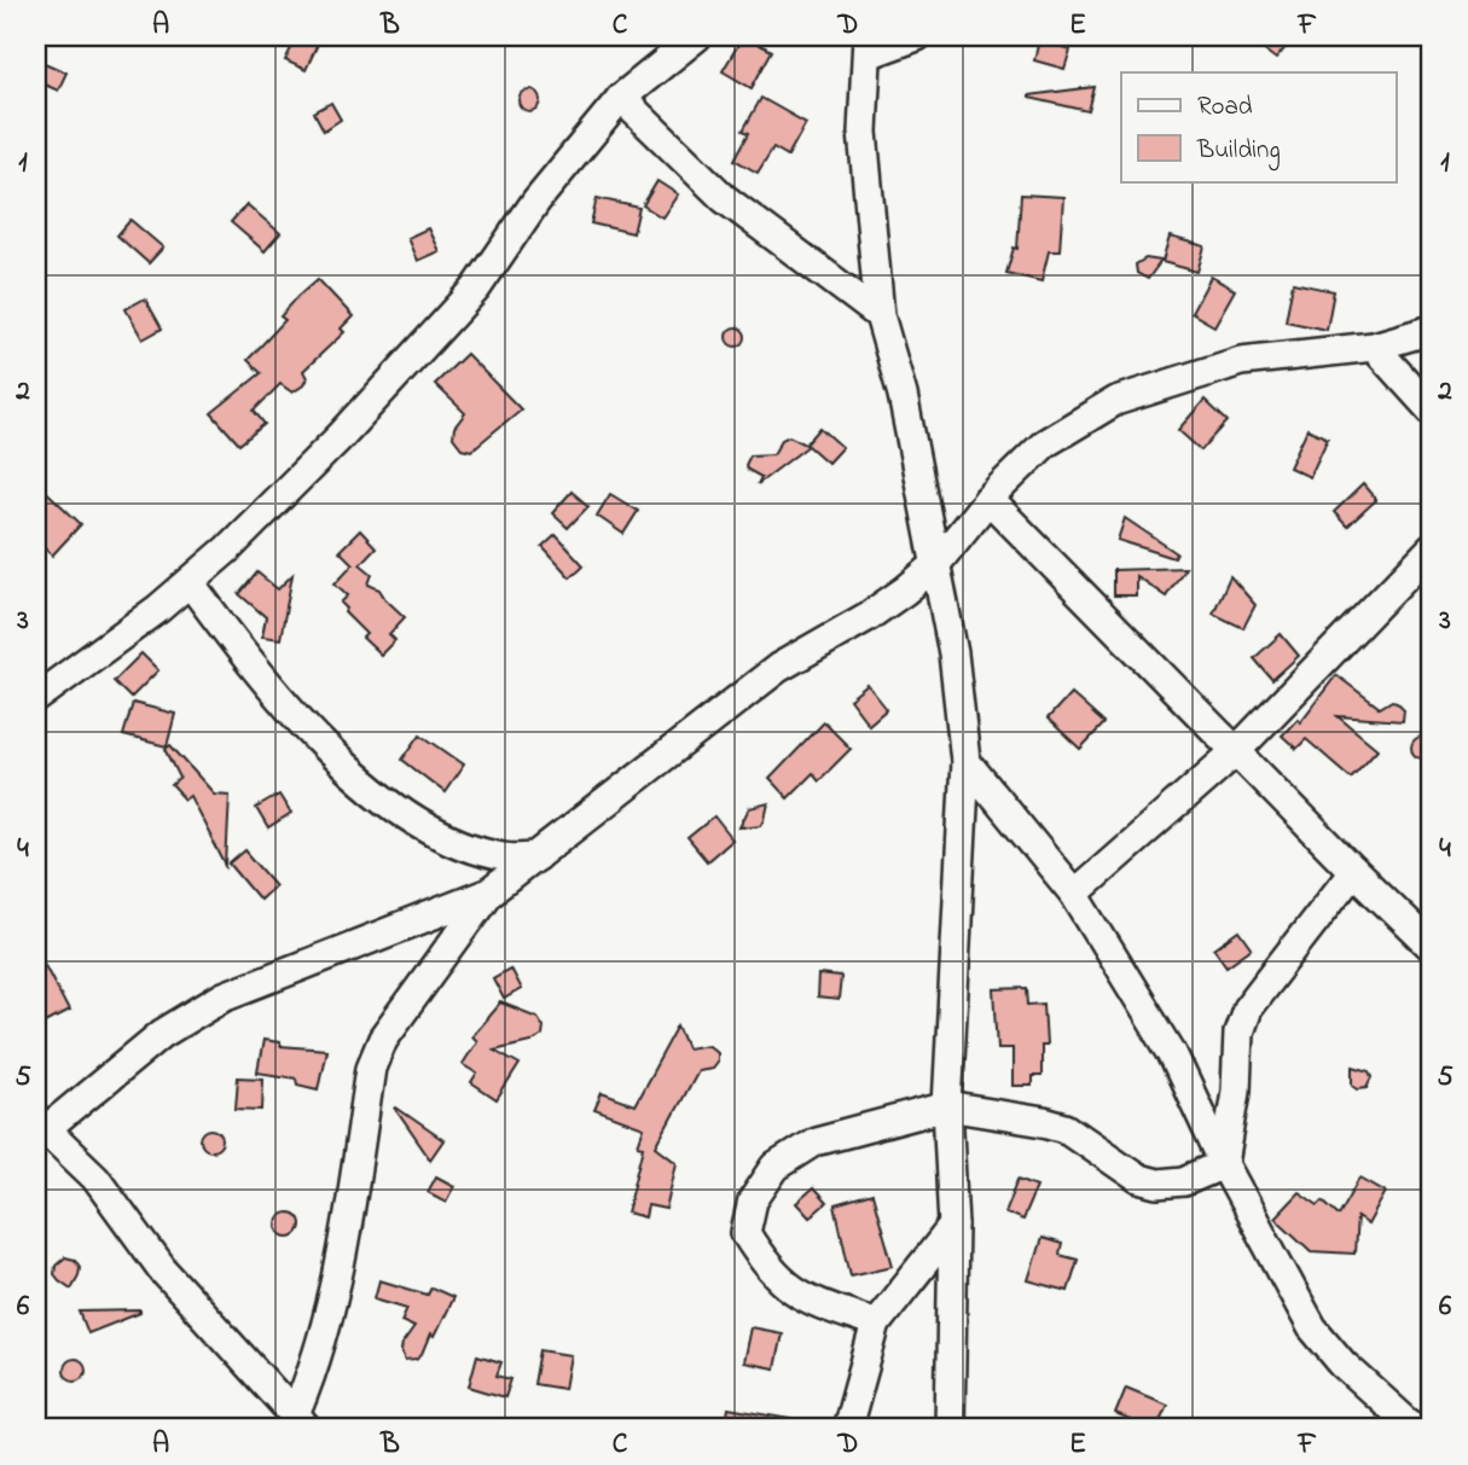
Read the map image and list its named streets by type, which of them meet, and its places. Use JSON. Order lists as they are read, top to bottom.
{
  "legend": ["Road", "Building"],
  "grid": {
    "columns": [
      "A",
      "B",
      "C",
      "D",
      "E",
      "F"
    ],
    "rows": [
      "1",
      "2",
      "3",
      "4",
      "5",
      "6"
    ]
  }
}
